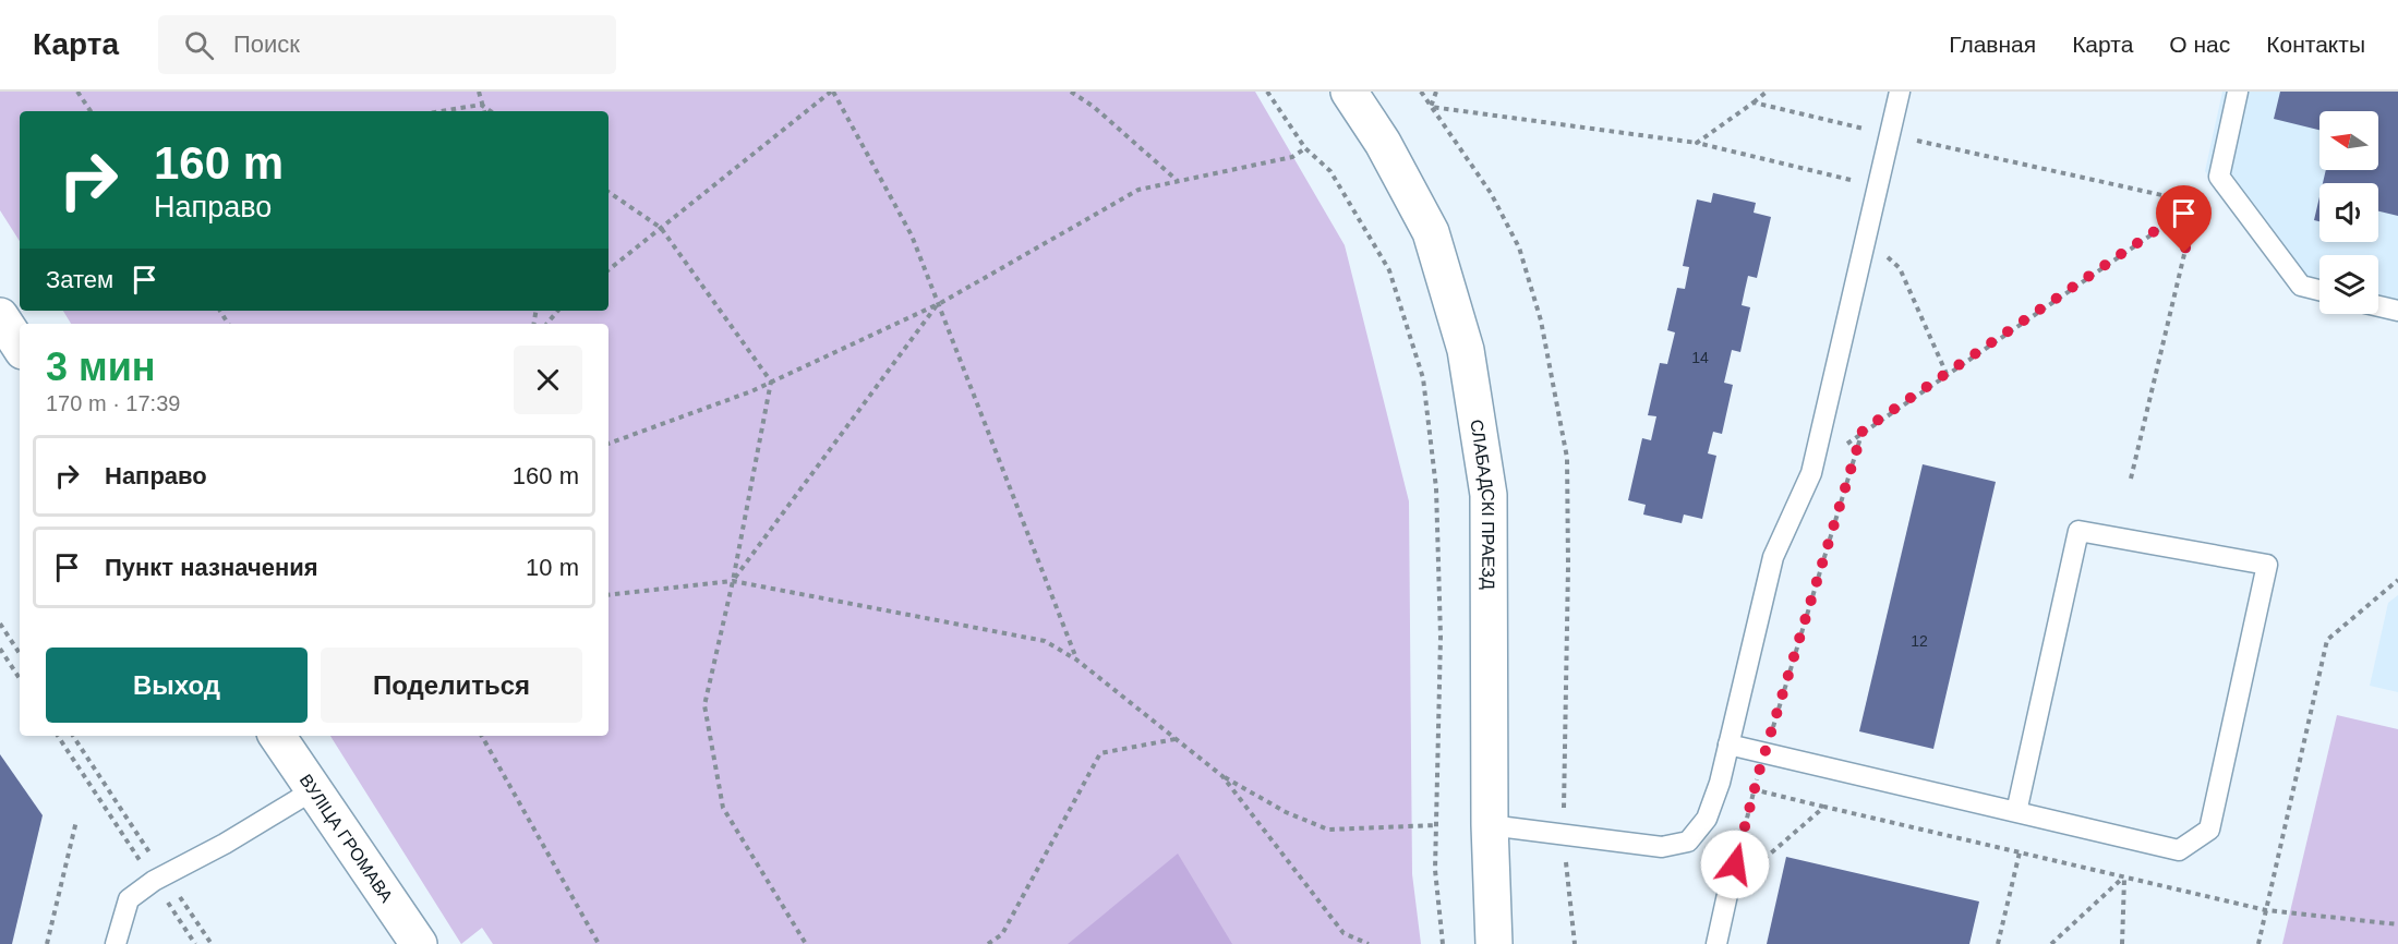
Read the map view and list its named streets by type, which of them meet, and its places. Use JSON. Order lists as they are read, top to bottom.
{
  "streets": {
    "street": ["СЛАБАДСКІ ПРАЕЗД", "ВУЛІЦА ГРОМАВА"]
  },
  "house_numbers": ["14", "12"],
  "north": "left",
  "page": {
    "header": "Карта",
    "search": "Поиск",
    "nav": [
      "Главная",
      "Карта",
      "О нас",
      "Контакты"
    ],
    "turn": ["160 m", "Направо"],
    "then": "Затем",
    "heading": ["3 мин", "170 m · 17:39"],
    "list": [
      {
        "name": "Направо",
        "value": "160 m"
      },
      {
        "name": "Пункт назначения",
        "value": "10 m"
      }
    ],
    "buttons": ["Выход", "Поделиться"]
  }
}
